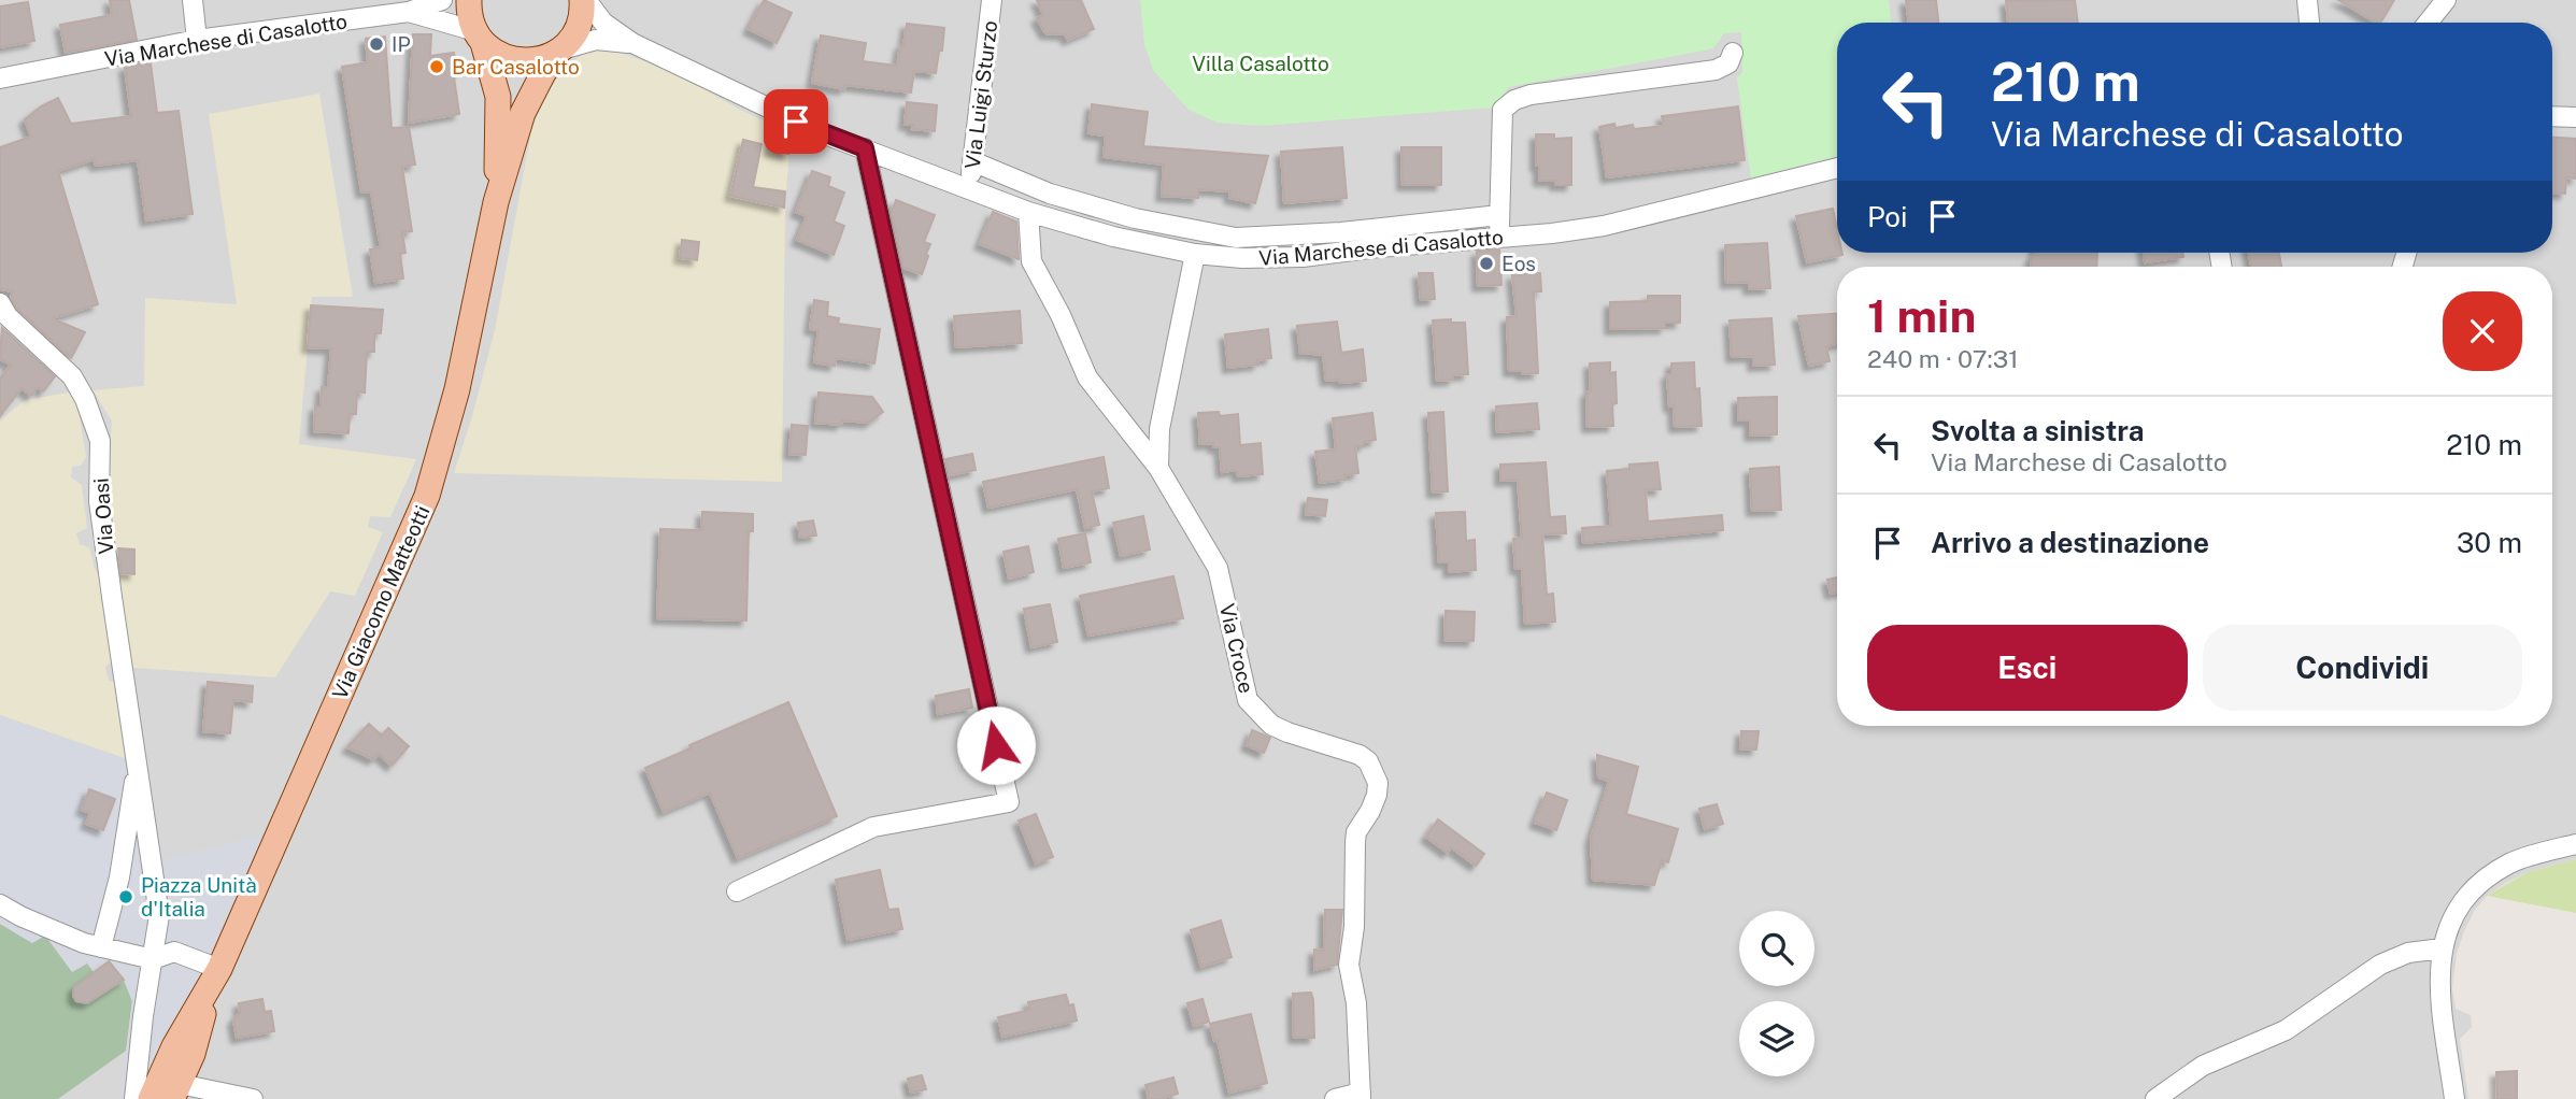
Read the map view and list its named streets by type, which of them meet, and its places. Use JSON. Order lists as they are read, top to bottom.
{
  "streets": {
    "main road": ["Via Giacomo Matteotti"],
    "street": [
      "Via Marchese di Casalotto",
      "Via Luigi Sturzo",
      "Via Oasi",
      "Via Croce"
    ]
  },
  "crossings": [
    ["Via Marchese di Casalotto", "Via Luigi Sturzo"],
    ["Via Marchese di Casalotto", "Via Croce"]
  ],
  "parks": ["Villa Casalotto"],
  "places": [
    "IP",
    "Bar Casalotto",
    "Eos",
    "Piazza Unità d'Italia"
  ],
  "page": {
    "turn": ["210 m", "Via Marchese di Casalotto"],
    "then": "Poi",
    "heading": ["1 min", "240 m · 07:31"],
    "list": [
      {
        "name": "Svolta a sinistra",
        "note": "Via Marchese di Casalotto",
        "value": "210 m"
      },
      {
        "name": "Arrivo a destinazione",
        "value": "30 m"
      }
    ],
    "buttons": ["Esci", "Condividi"]
  }
}
